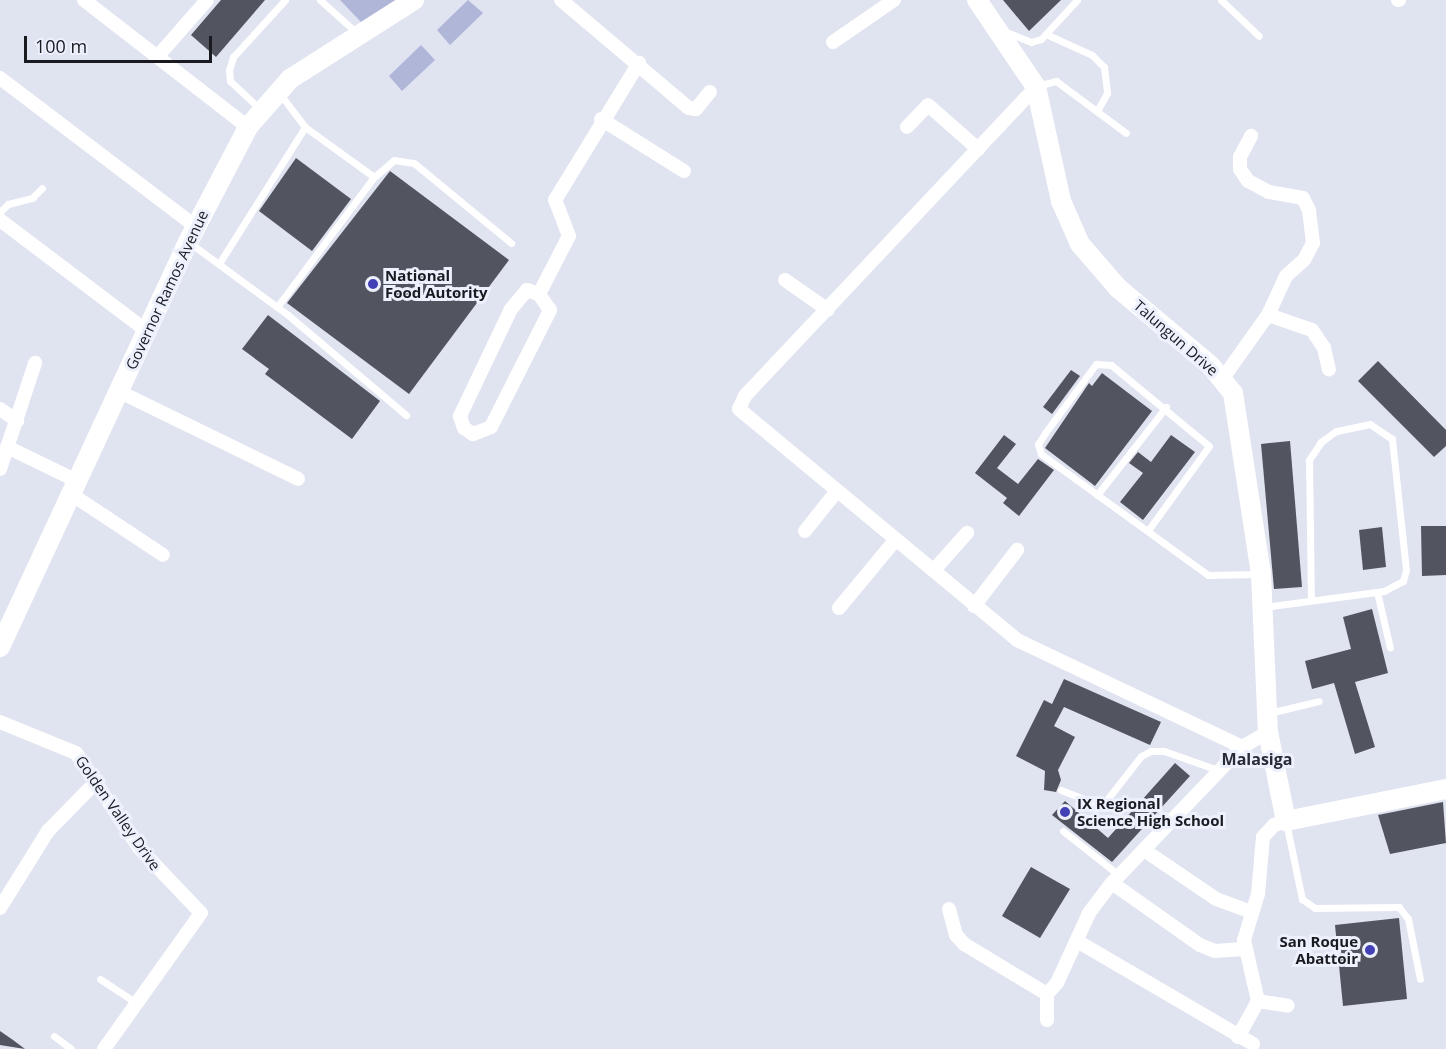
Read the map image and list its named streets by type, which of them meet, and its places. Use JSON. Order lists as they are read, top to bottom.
{
  "streets": {
    "street": ["Governor Ramos Avenue", "Talungun Drive", "Golden Valley Drive"]
  },
  "districts": ["Malasiga"],
  "places": ["National Food Autority", "IX Regional Science High School", "San Roque Abattoir"],
  "scale_bar": "100 m"
}
